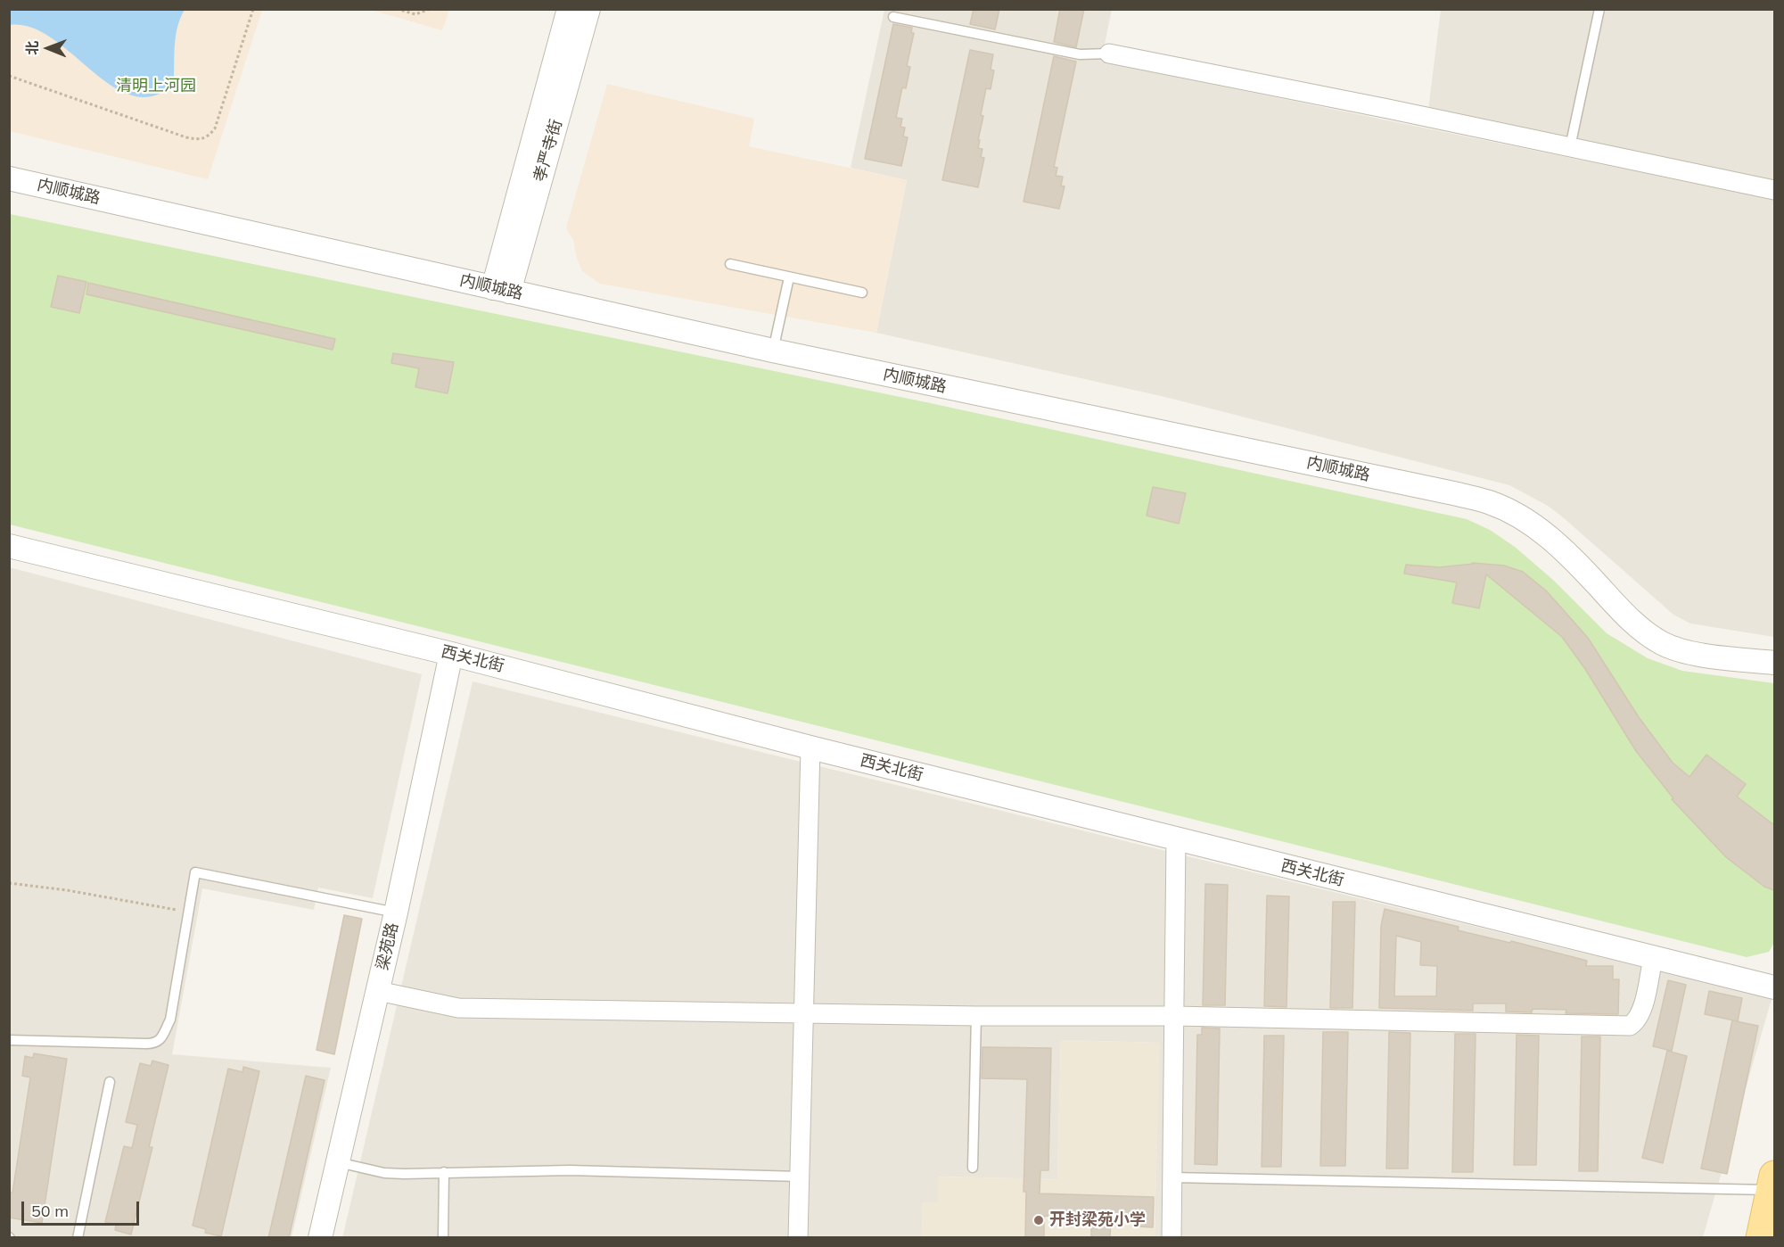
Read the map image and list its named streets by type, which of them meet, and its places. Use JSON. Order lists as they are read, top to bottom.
{
  "streets": {
    "street": [
      "孝严寺街",
      "内顺城路",
      "西关北街",
      "梁苑路"
    ]
  },
  "crossings": [
    ["孝严寺街", "内顺城路"],
    ["西关北街", "梁苑路"]
  ],
  "parks": ["清明上河园"],
  "places": ["开封梁苑小学"],
  "scale_bar": "50 m",
  "north": "left"
}
